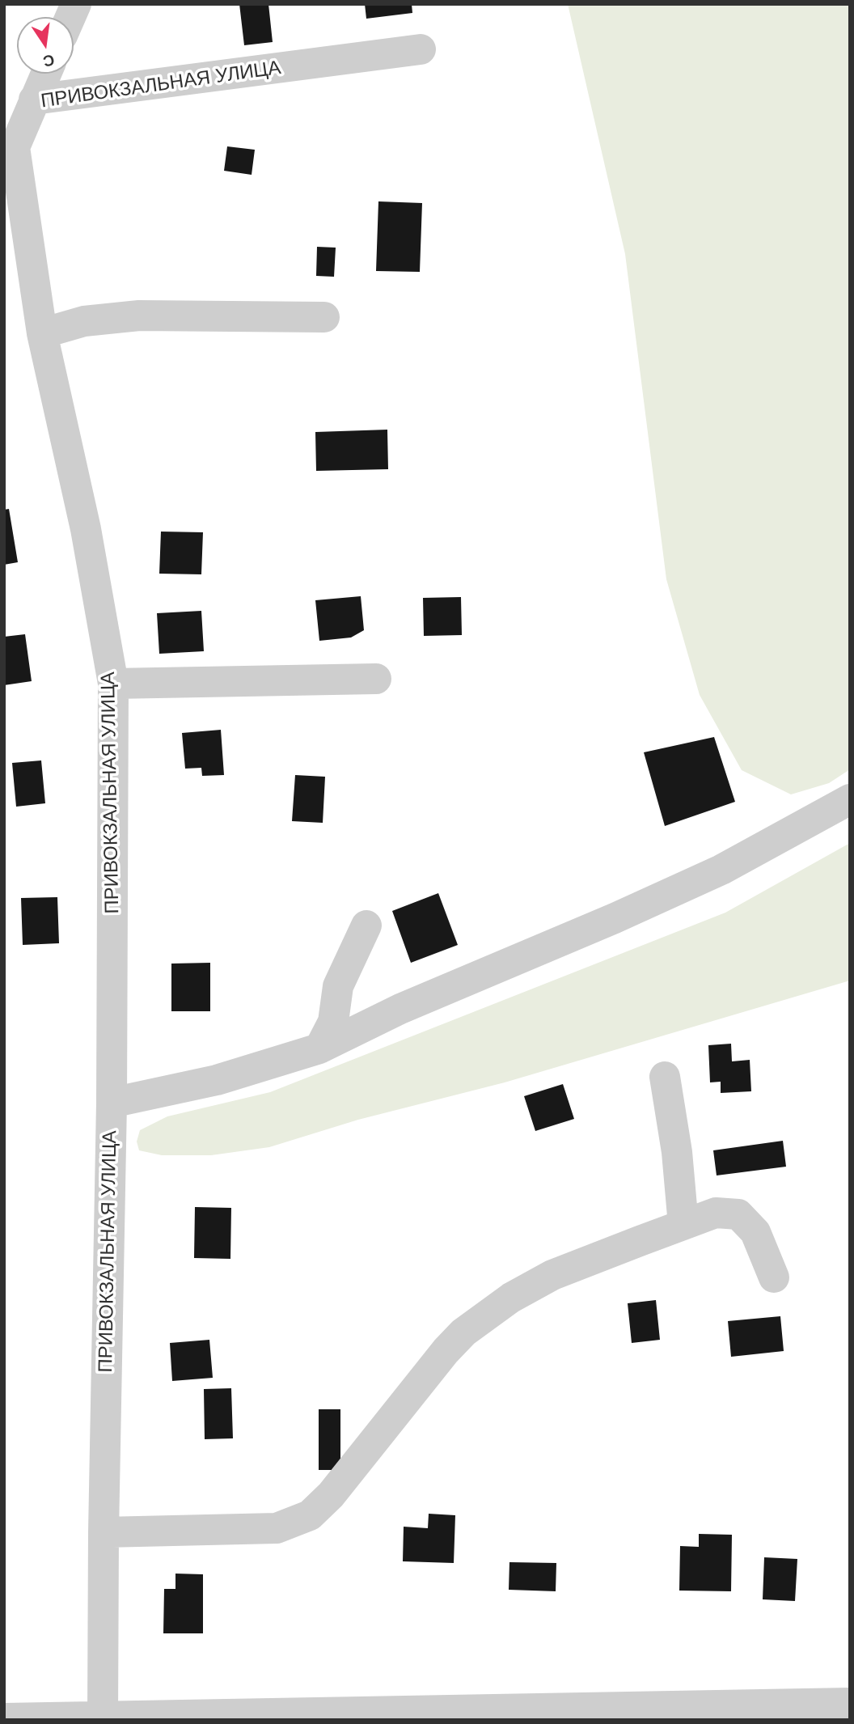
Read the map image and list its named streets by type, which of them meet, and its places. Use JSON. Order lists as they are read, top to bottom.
{
  "streets": {
    "street": ["ПРИВОКЗАЛЬНАЯ УЛИЦА"]
  },
  "north": "bottom"
}
